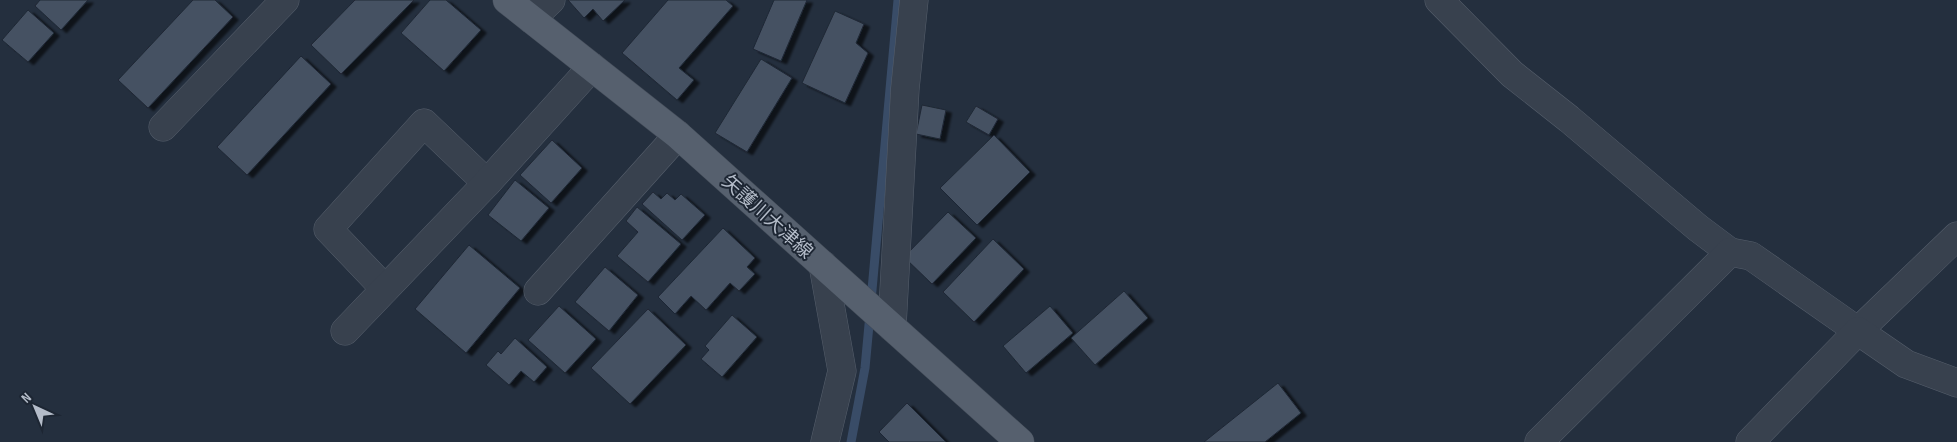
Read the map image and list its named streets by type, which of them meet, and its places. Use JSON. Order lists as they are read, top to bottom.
{
  "streets": {
    "main road": ["矢護川大津線"]
  },
  "north": "top left"
}
